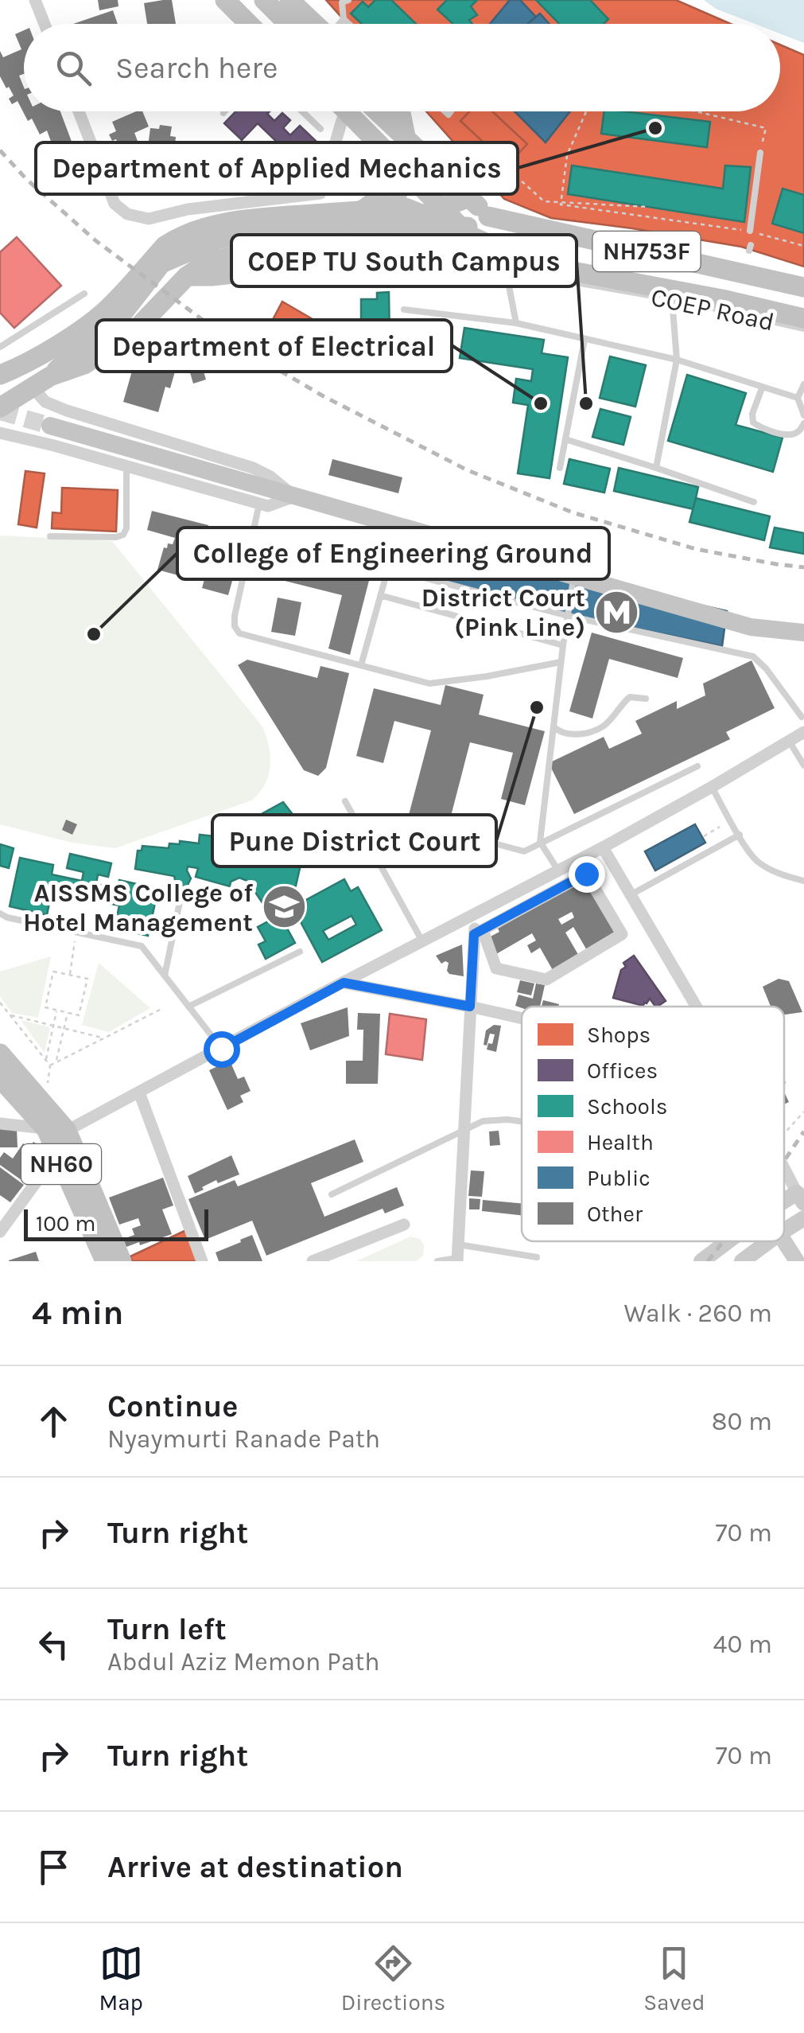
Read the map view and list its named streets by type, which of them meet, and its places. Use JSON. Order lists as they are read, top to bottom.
{
  "streets": {
    "highway": ["NH753F", "NH60"],
    "lane": ["COEP Road"]
  },
  "places": {
    "other": [
      "Department of Applied Mechanics",
      "Department of Electrical",
      "COEP TU South Campus",
      "College of Engineering Ground",
      "Pune District Court"
    ],
    "metro station": ["District Court (Pink Line)"],
    "school or university": ["AISSMS College of Hotel Management"]
  },
  "legend": [
    "Shops",
    "Offices",
    "Schools",
    "Health",
    "Public",
    "Other"
  ],
  "scale_bar": "100 m",
  "page": {
    "search": "Search here",
    "scale": "100 m",
    "heading": ["4 min", "Walk · 260 m"],
    "list": [
      ["Continue", "Nyaymurti Ranade Path", "80 m"],
      ["Turn right", "70 m"],
      ["Turn left", "Abdul Aziz Memon Path", "40 m"],
      ["Turn right", "70 m"],
      "Arrive at destination"
    ],
    "nav": ["Map", "Directions", "Saved"]
  }
}
